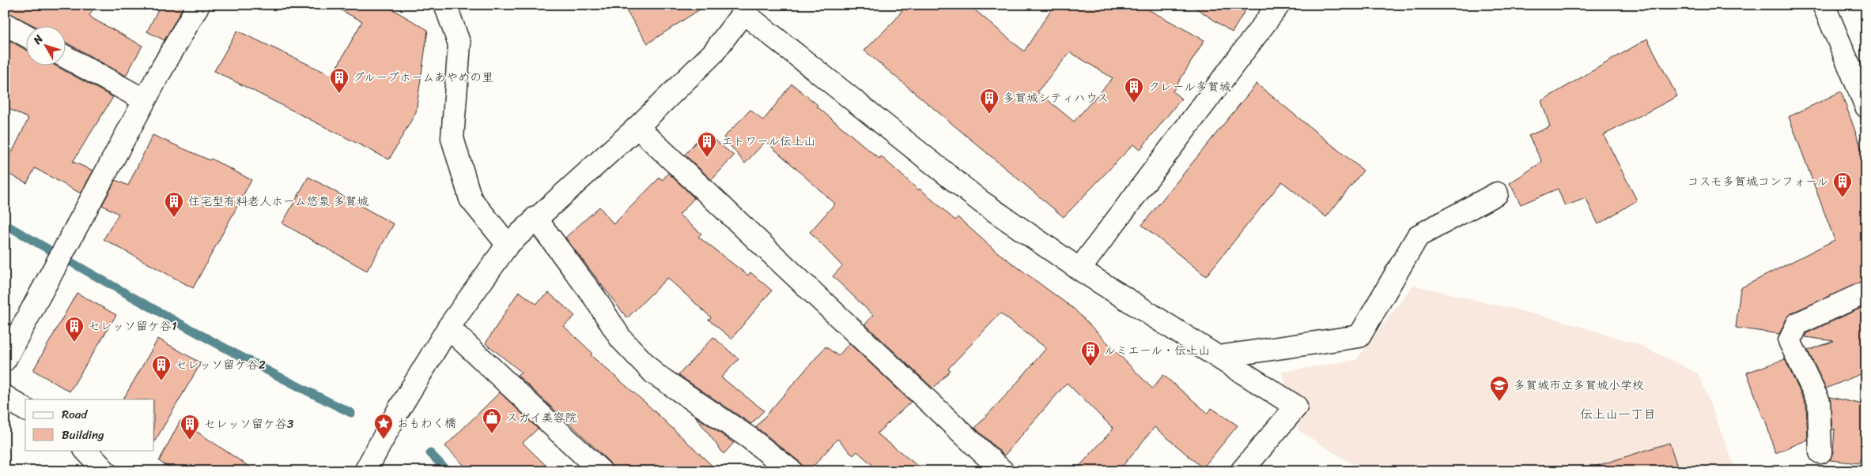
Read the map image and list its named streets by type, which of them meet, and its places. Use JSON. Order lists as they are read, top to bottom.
{
  "districts": ["伝上山一丁目"],
  "places": {
    "building": [
      "グループホームあやめの里",
      "クレール多賀城",
      "多賀城シティハウス",
      "エトワール伝上山",
      "コスモ多賀城コンフォール",
      "住宅型有料老人ホーム悠泉 多賀城",
      "セレッソ留ケ谷1",
      "ルミエール・伝上山",
      "セレッソ留ケ谷2",
      "セレッソ留ケ谷3"
    ],
    "school or university": ["多賀城市立多賀城小学校"],
    "shop": ["スガイ美容院"],
    "place": ["おもわく橋"]
  },
  "legend": ["Road", "Building"],
  "north": "top left"
}
